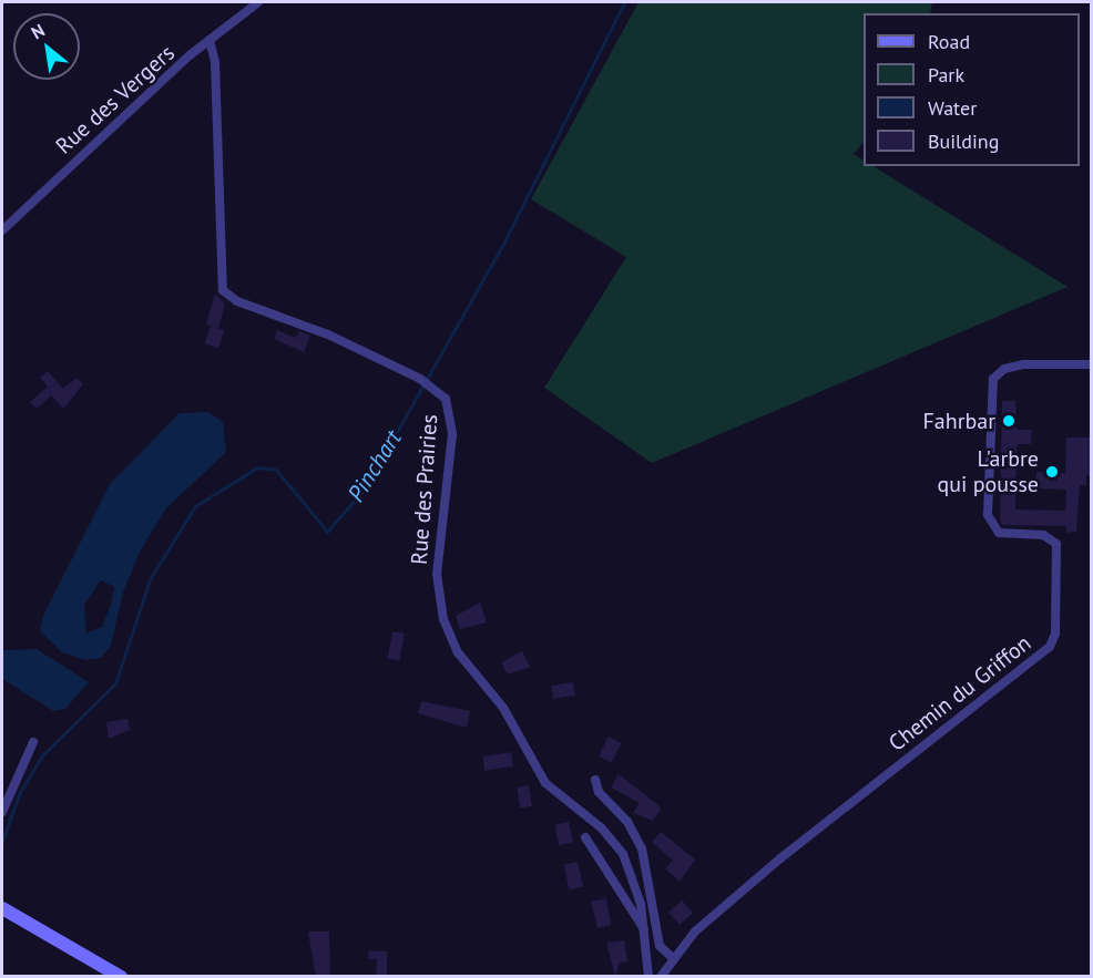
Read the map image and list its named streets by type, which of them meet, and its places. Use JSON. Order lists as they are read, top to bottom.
{
  "streets": {
    "street": ["Rue des Vergers", "Rue des Prairies", "Chemin du Griffon"]
  },
  "crossings": [
    ["Rue des Vergers", "Rue des Prairies"]
  ],
  "water": ["Pinchart"],
  "places": ["Fahrbar", "L'arbre qui pousse"],
  "legend": [
    "Road",
    "Park",
    "Water",
    "Building"
  ],
  "north": "top left"
}
